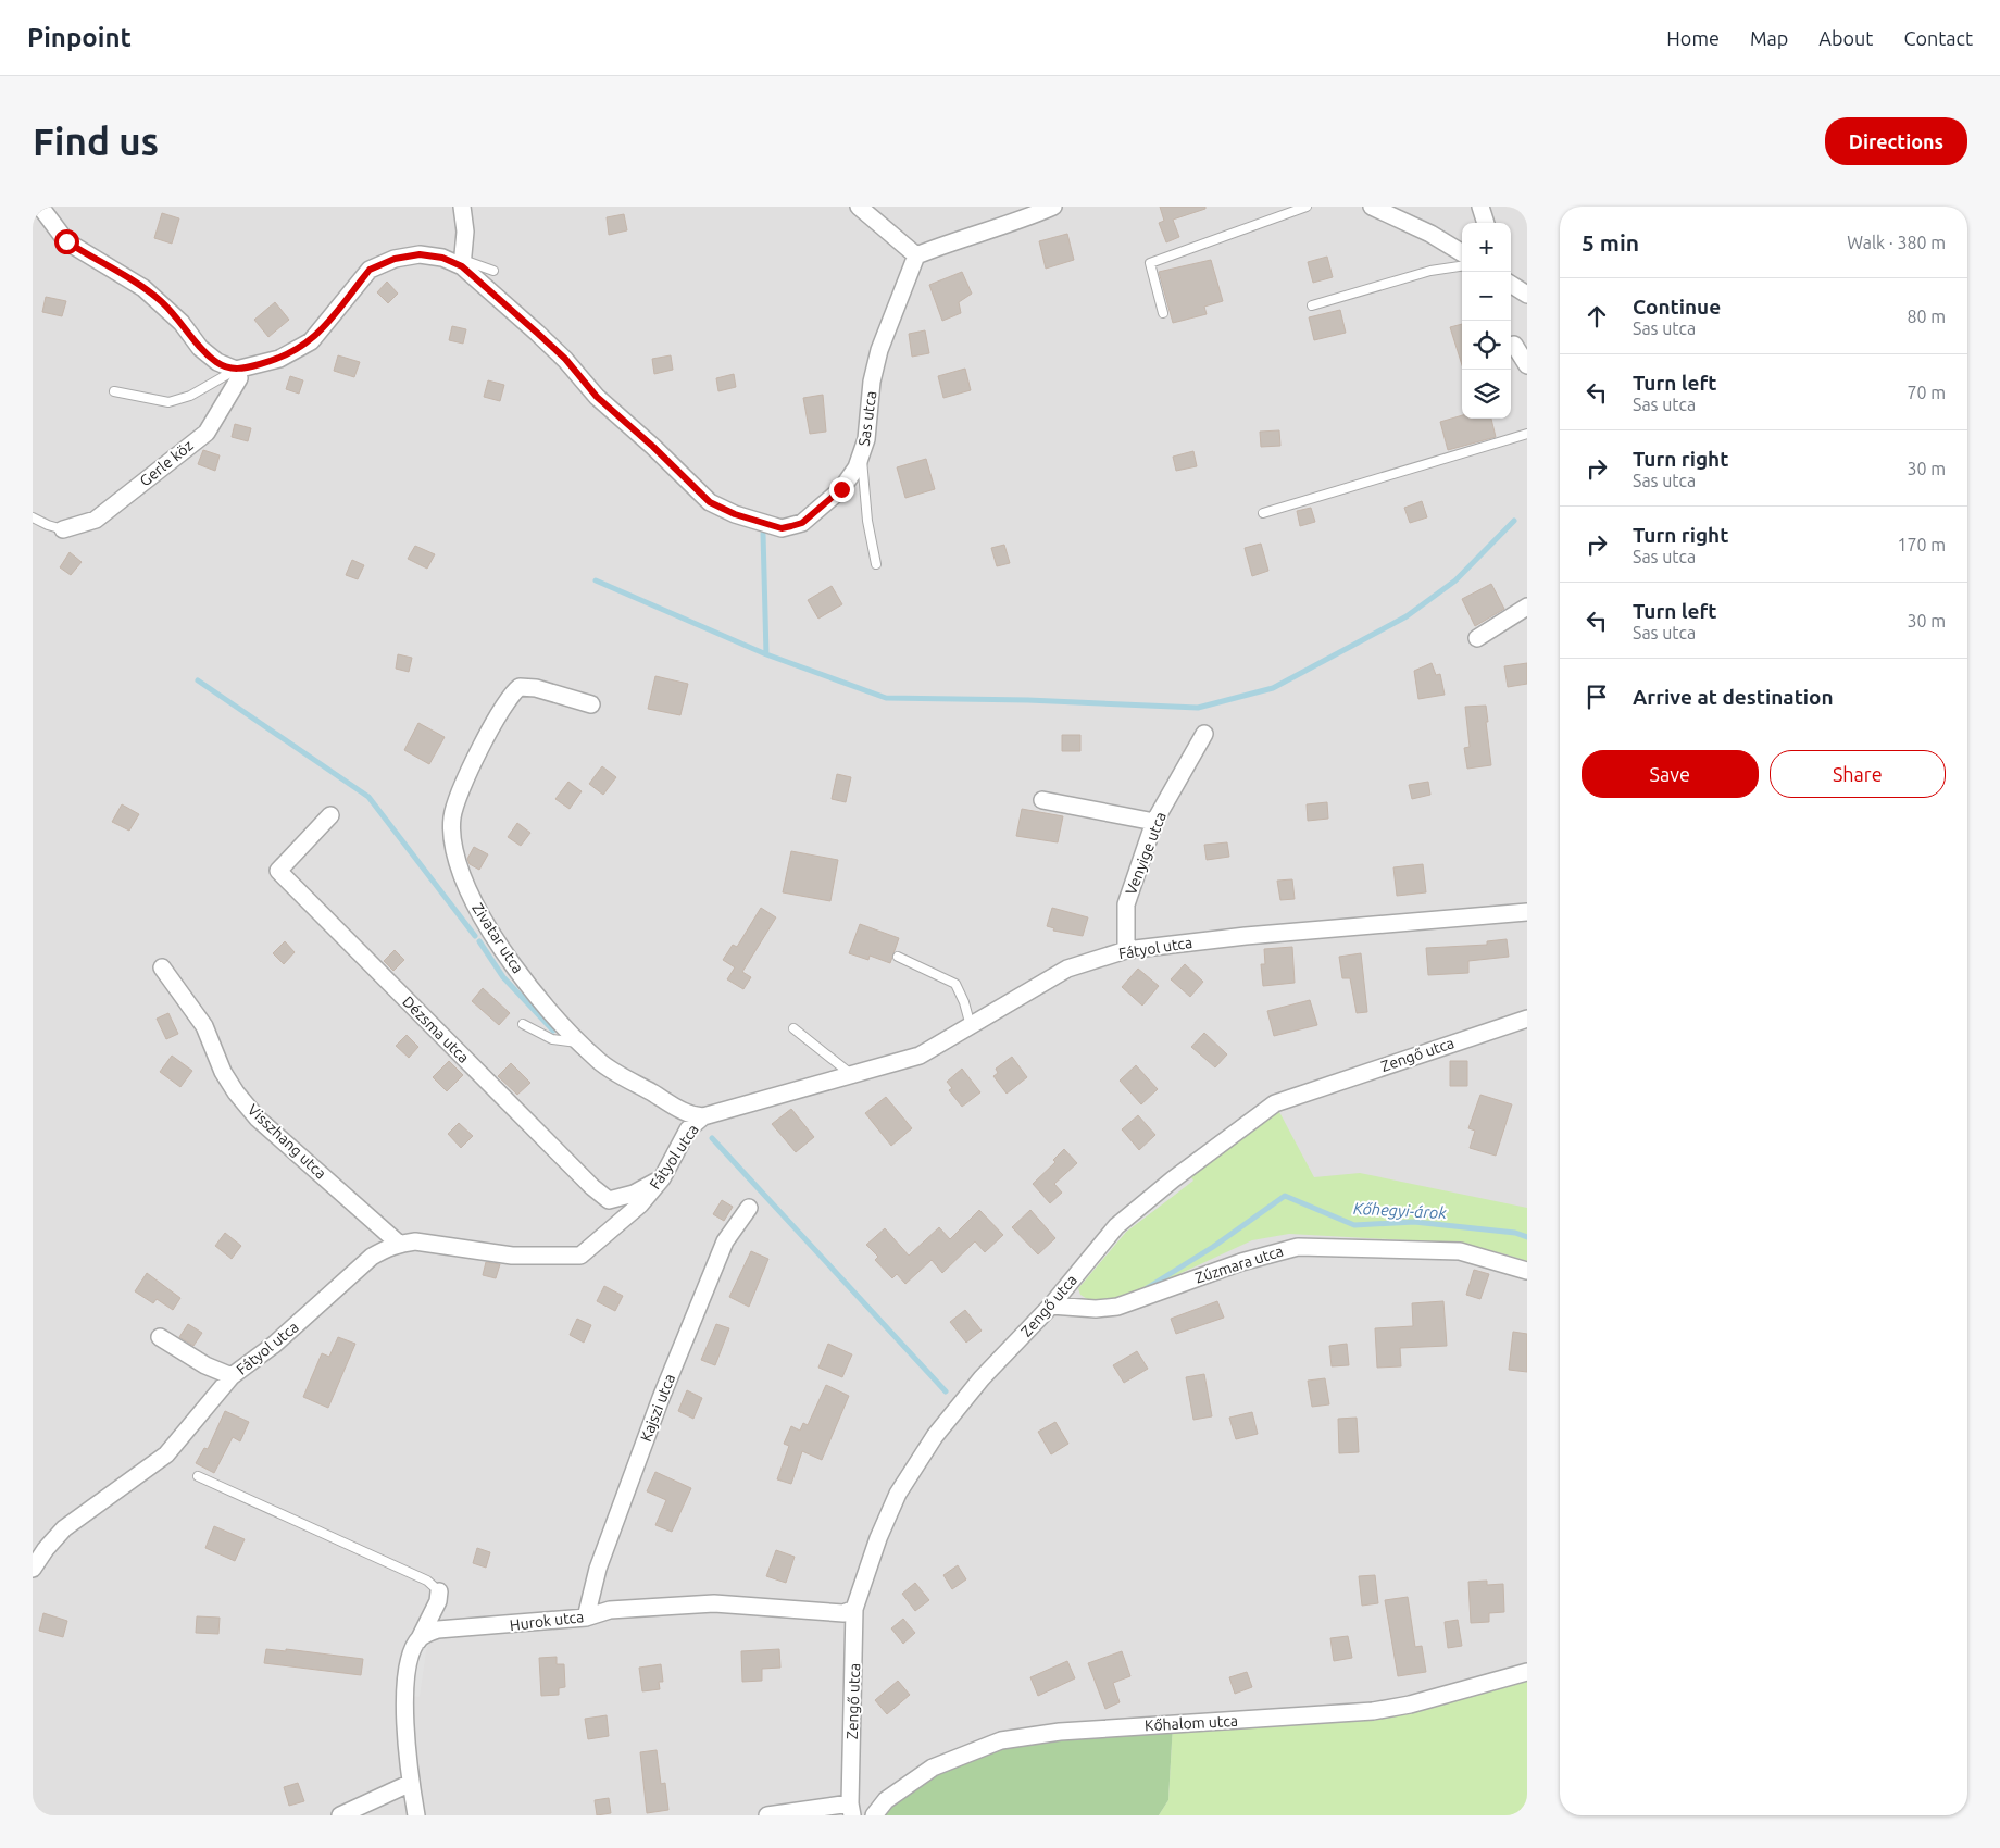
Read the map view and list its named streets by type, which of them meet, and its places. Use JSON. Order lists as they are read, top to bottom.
{
  "streets": {
    "street": [
      "Sas utca",
      "Gerle köz",
      "Venyige utca",
      "Zivatar utca",
      "Fátyol utca",
      "Dézsma utca",
      "Zengő utca",
      "Visszhang utca",
      "Zúzmara utca",
      "Kajszi utca",
      "Hurok utca",
      "Kőhalom utca"
    ]
  },
  "crossings": [
    ["Sas utca", "Gerle köz"],
    ["Venyige utca", "Fátyol utca"],
    ["Zivatar utca", "Fátyol utca"],
    ["Fátyol utca", "Dézsma utca"],
    ["Fátyol utca", "Visszhang utca"],
    ["Zengő utca", "Zúzmara utca"],
    ["Zengő utca", "Hurok utca"],
    ["Kajszi utca", "Hurok utca"]
  ],
  "water": ["Kőhegyi-árok"],
  "page": {
    "header": "Pinpoint",
    "nav": [
      "Home",
      "Map",
      "About",
      "Contact"
    ],
    "buttons": [
      "Directions",
      ["Save", "Share"]
    ],
    "title": "Find us",
    "heading": ["5 min", "Walk · 380 m"],
    "map_buttons": ["+", "−"],
    "list": [
      ["Continue", "Sas utca", "80 m"],
      ["Turn left", "Sas utca", "70 m"],
      ["Turn right", "Sas utca", "30 m"],
      ["Turn right", "Sas utca", "170 m"],
      ["Turn left", "Sas utca", "30 m"],
      "Arrive at destination"
    ]
  }
}
